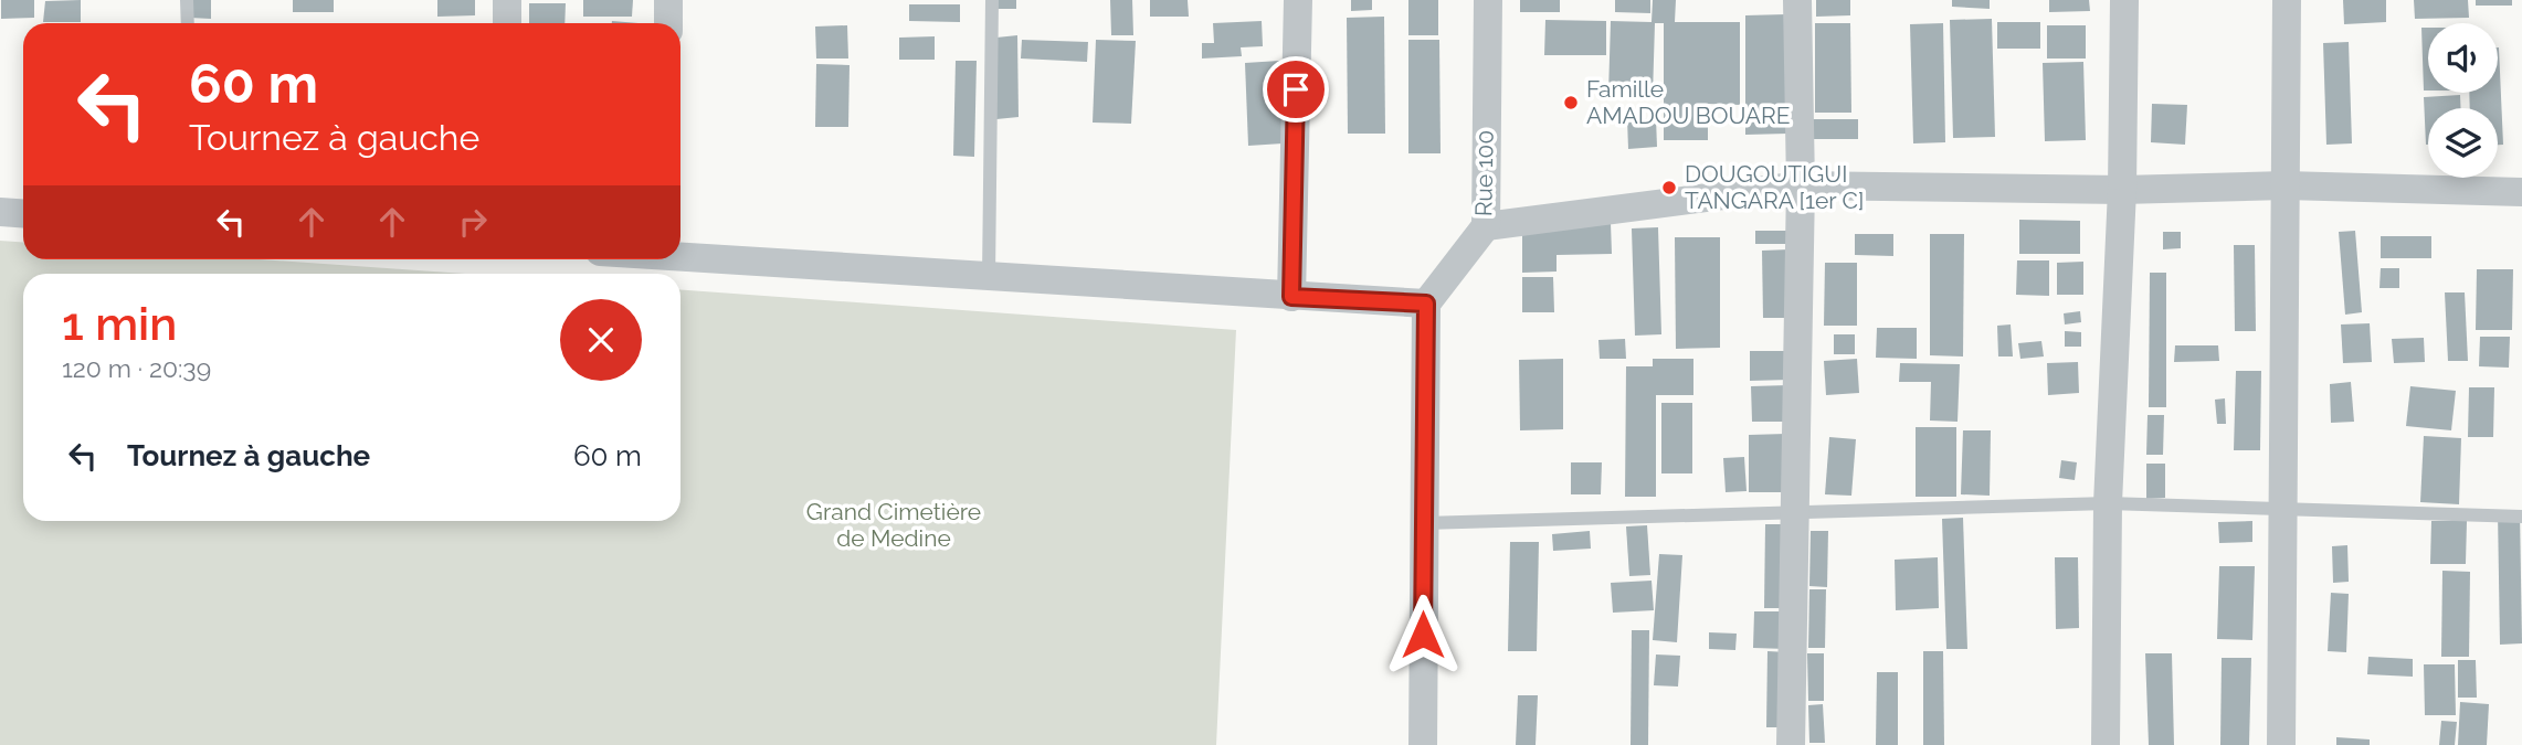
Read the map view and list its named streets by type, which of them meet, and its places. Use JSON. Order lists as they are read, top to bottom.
{
  "streets": {
    "street": ["Rue 100"]
  },
  "parks": ["Grand Cimetière de Medine"],
  "places": ["Famille AMADOU BOUARE", "DOUGOUTIGUI TANGARA [1er C]"],
  "page": {
    "turn": ["60 m", "Tournez à gauche"],
    "heading": ["1 min", "120 m · 20:39"],
    "list": [
      {
        "name": "Tournez à gauche",
        "value": "60 m"
      }
    ]
  }
}
